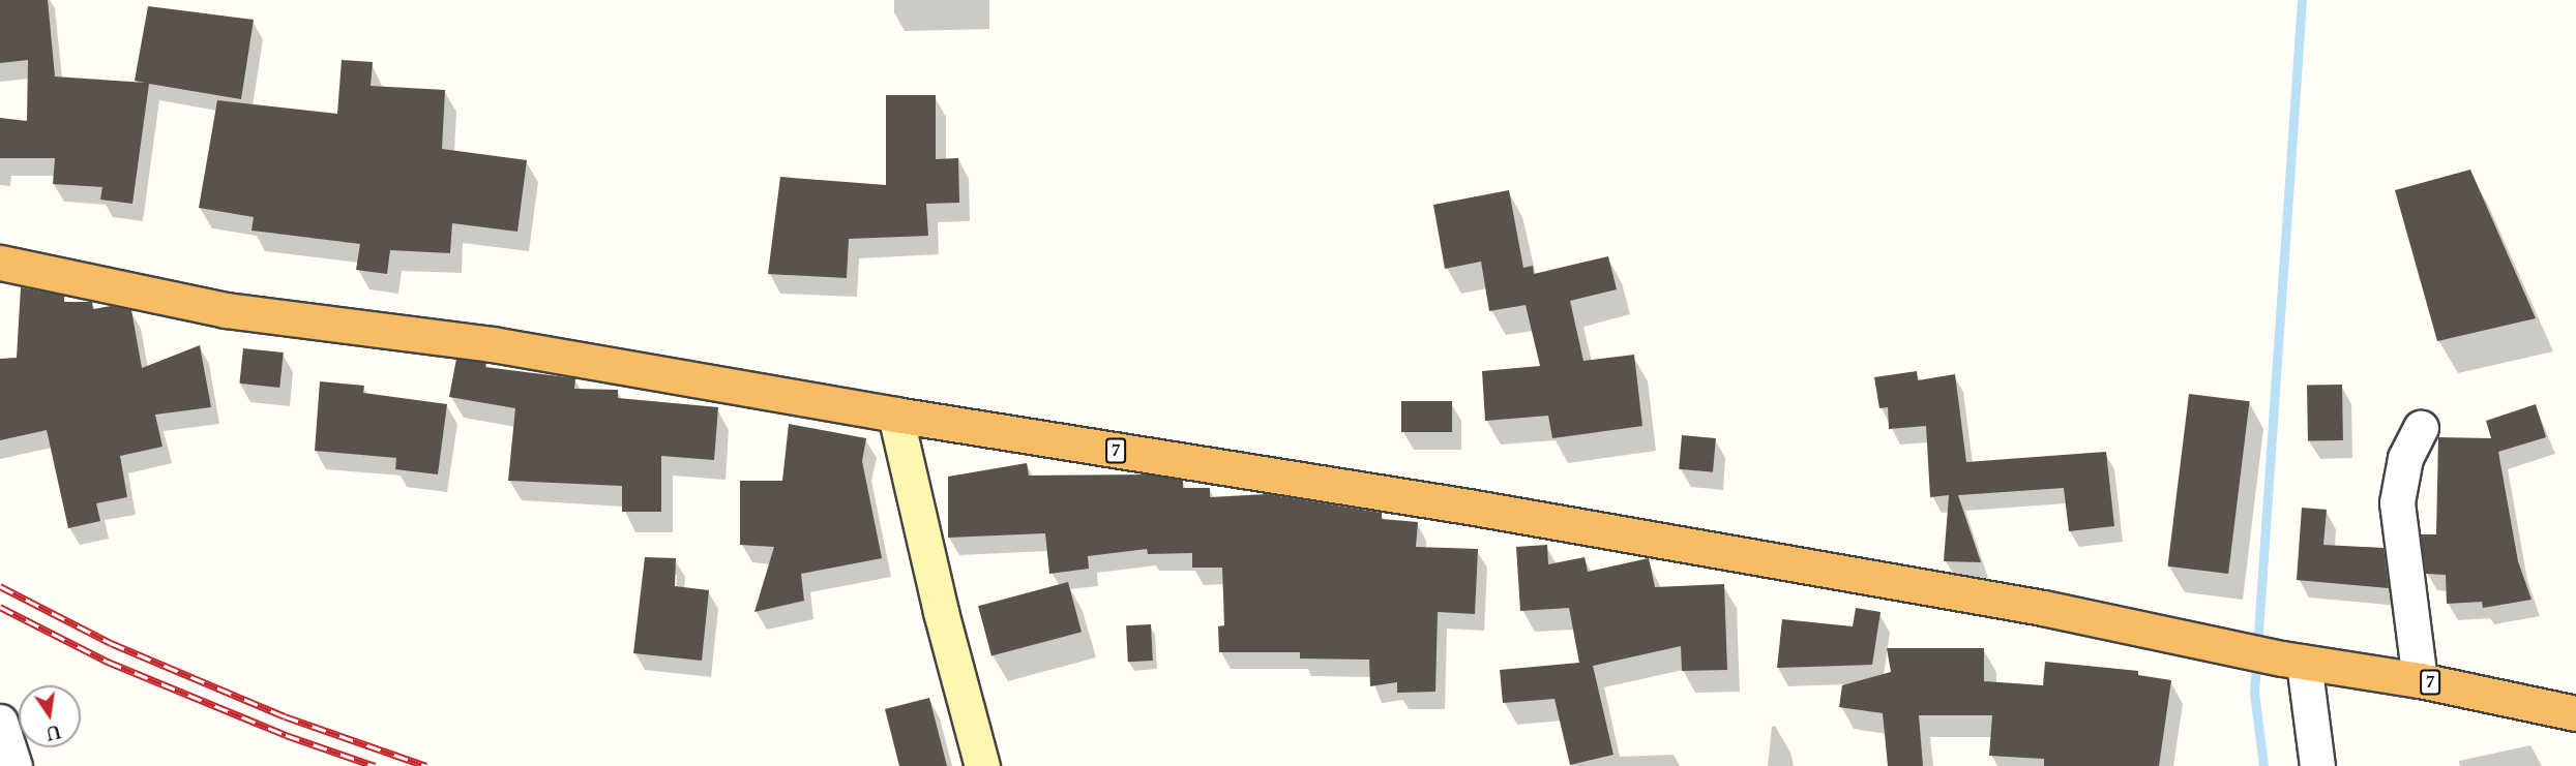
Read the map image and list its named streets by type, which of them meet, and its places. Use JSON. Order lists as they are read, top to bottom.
{
  "streets": {
    "highway": ["7"]
  },
  "north": "bottom"
}
